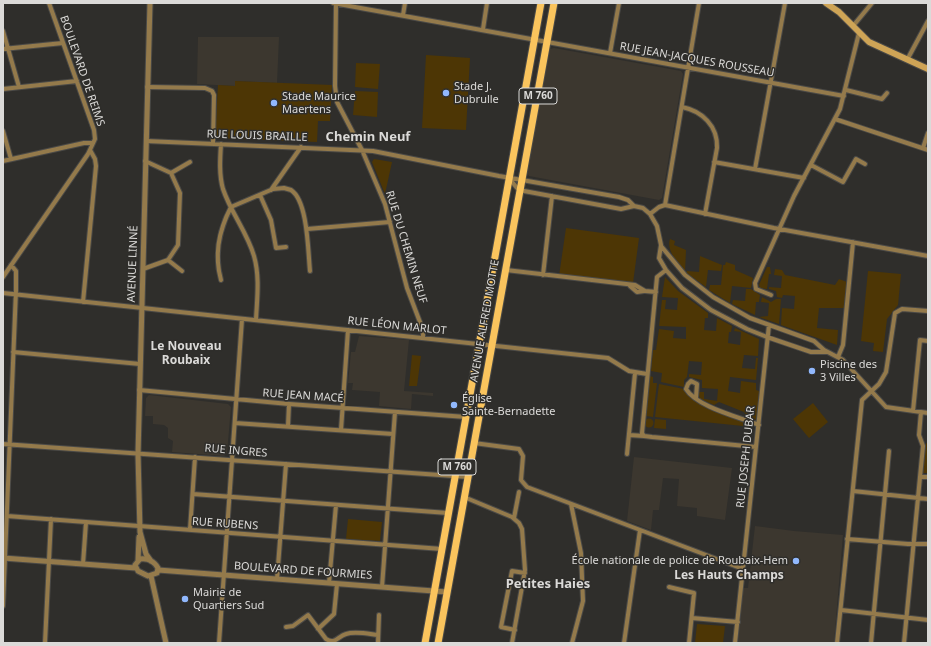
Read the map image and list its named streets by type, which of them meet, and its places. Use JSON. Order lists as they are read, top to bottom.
{
  "streets": {
    "main road": ["M 760", "AVENUE ALFRED MOTTE"],
    "street": [
      "RUE JEAN-JACQUES ROUSSEAU",
      "BOULEVARD DE REIMS",
      "RUE LOUIS BRAILLE",
      "RUE DU CHEMIN NEUF",
      "AVENUE LINNÉ",
      "RUE LÉON MARLOT",
      "RUE JEAN MACÉ",
      "RUE INGRES",
      "RUE JOSEPH DUBAR",
      "RUE RUBENS",
      "BOULEVARD DE FOURMIES"
    ]
  },
  "crossings": [
    ["RUE JEAN-JACQUES ROUSSEAU", "RUE DU CHEMIN NEUF"],
    ["RUE JEAN-JACQUES ROUSSEAU", "AVENUE ALFRED MOTTE"],
    ["RUE LOUIS BRAILLE", "RUE DU CHEMIN NEUF"],
    ["RUE LOUIS BRAILLE", "AVENUE LINNÉ"],
    ["RUE LOUIS BRAILLE", "AVENUE ALFRED MOTTE"],
    ["RUE DU CHEMIN NEUF", "RUE LÉON MARLOT"],
    ["AVENUE LINNÉ", "RUE LÉON MARLOT"],
    ["AVENUE LINNÉ", "RUE JEAN MACÉ"],
    ["AVENUE LINNÉ", "RUE INGRES"],
    ["AVENUE LINNÉ", "RUE RUBENS"],
    ["AVENUE LINNÉ", "BOULEVARD DE FOURMIES"],
    ["AVENUE ALFRED MOTTE", "RUE LÉON MARLOT"],
    ["AVENUE ALFRED MOTTE", "RUE JEAN MACÉ"],
    ["AVENUE ALFRED MOTTE", "RUE INGRES"],
    ["AVENUE ALFRED MOTTE", "RUE RUBENS"],
    ["AVENUE ALFRED MOTTE", "BOULEVARD DE FOURMIES"]
  ],
  "districts": [
    "Chemin Neuf",
    "Le Nouveau Roubaix",
    "Les Hauts Champs",
    "Petites Haies"
  ],
  "places": [
    "Stade J. Dubrulle",
    "Stade Maurice Maertens",
    "Piscine des 3 Villes",
    "Église Sainte-Bernadette",
    "École nationale de police de Roubaix-Hem",
    "Mairie de Quartiers Sud"
  ]
}
